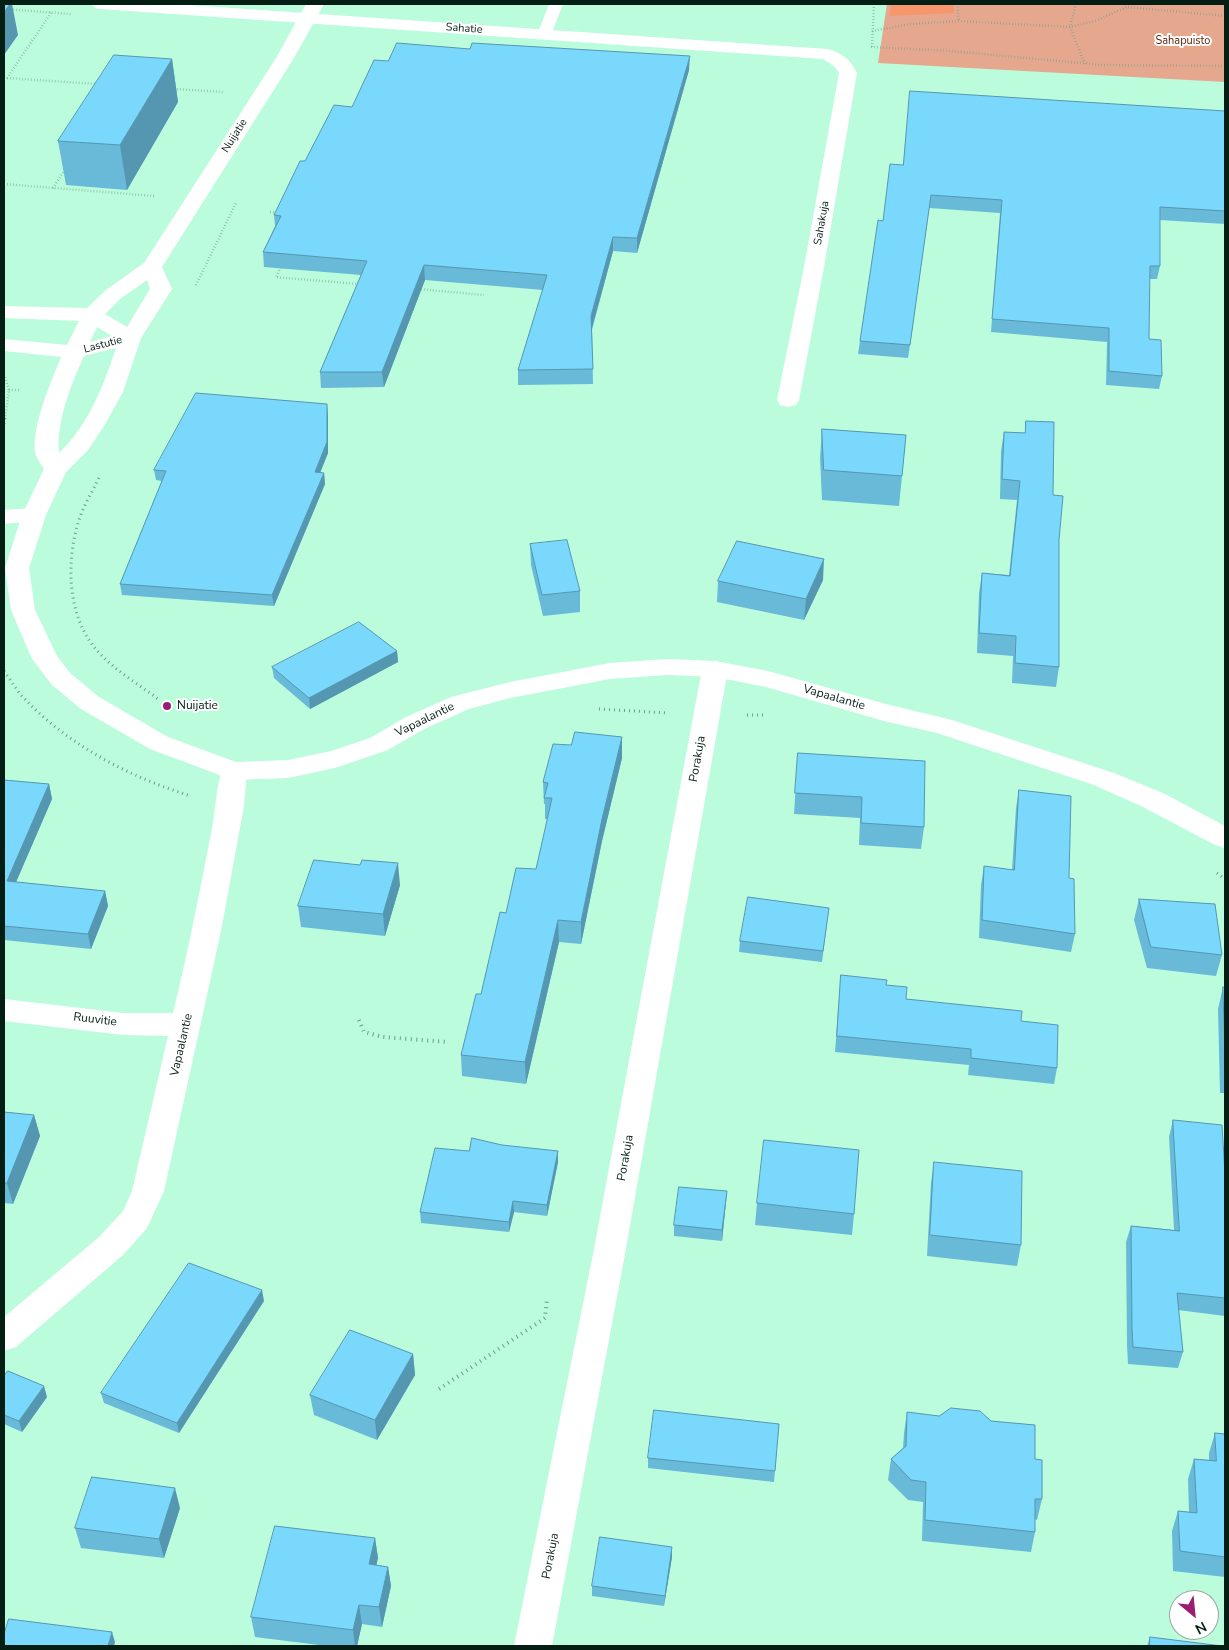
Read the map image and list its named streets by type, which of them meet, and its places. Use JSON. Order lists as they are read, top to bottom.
{
  "streets": {
    "street": [
      "Sahatie",
      "Nuijatie",
      "Sahakuja",
      "Lastutie",
      "Vapaalantie",
      "Porakuja",
      "Ruuvitie"
    ]
  },
  "crossings": [
    ["Sahatie", "Nuijatie"],
    ["Sahatie", "Sahakuja"],
    ["Nuijatie", "Lastutie"],
    ["Vapaalantie", "Porakuja"],
    ["Vapaalantie", "Ruuvitie"]
  ],
  "parks": ["Sahapuisto"],
  "places": ["Nuijatie"],
  "north": "bottom right"
}
